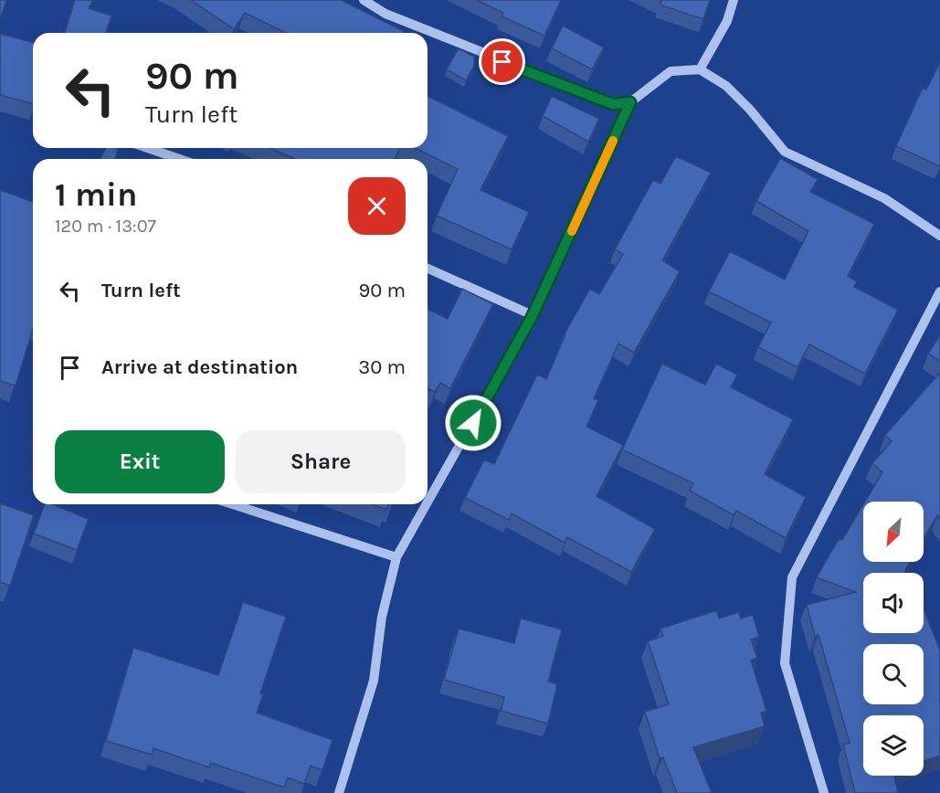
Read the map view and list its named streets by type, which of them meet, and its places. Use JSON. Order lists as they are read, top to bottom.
{
  "north": "bottom left",
  "page": {
    "turn": ["90 m", "Turn left"],
    "heading": ["1 min", "120 m · 13:07"],
    "list": [
      {
        "name": "Turn left",
        "value": "90 m"
      },
      {
        "name": "Arrive at destination",
        "value": "30 m"
      }
    ],
    "buttons": ["Exit", "Share"]
  }
}
